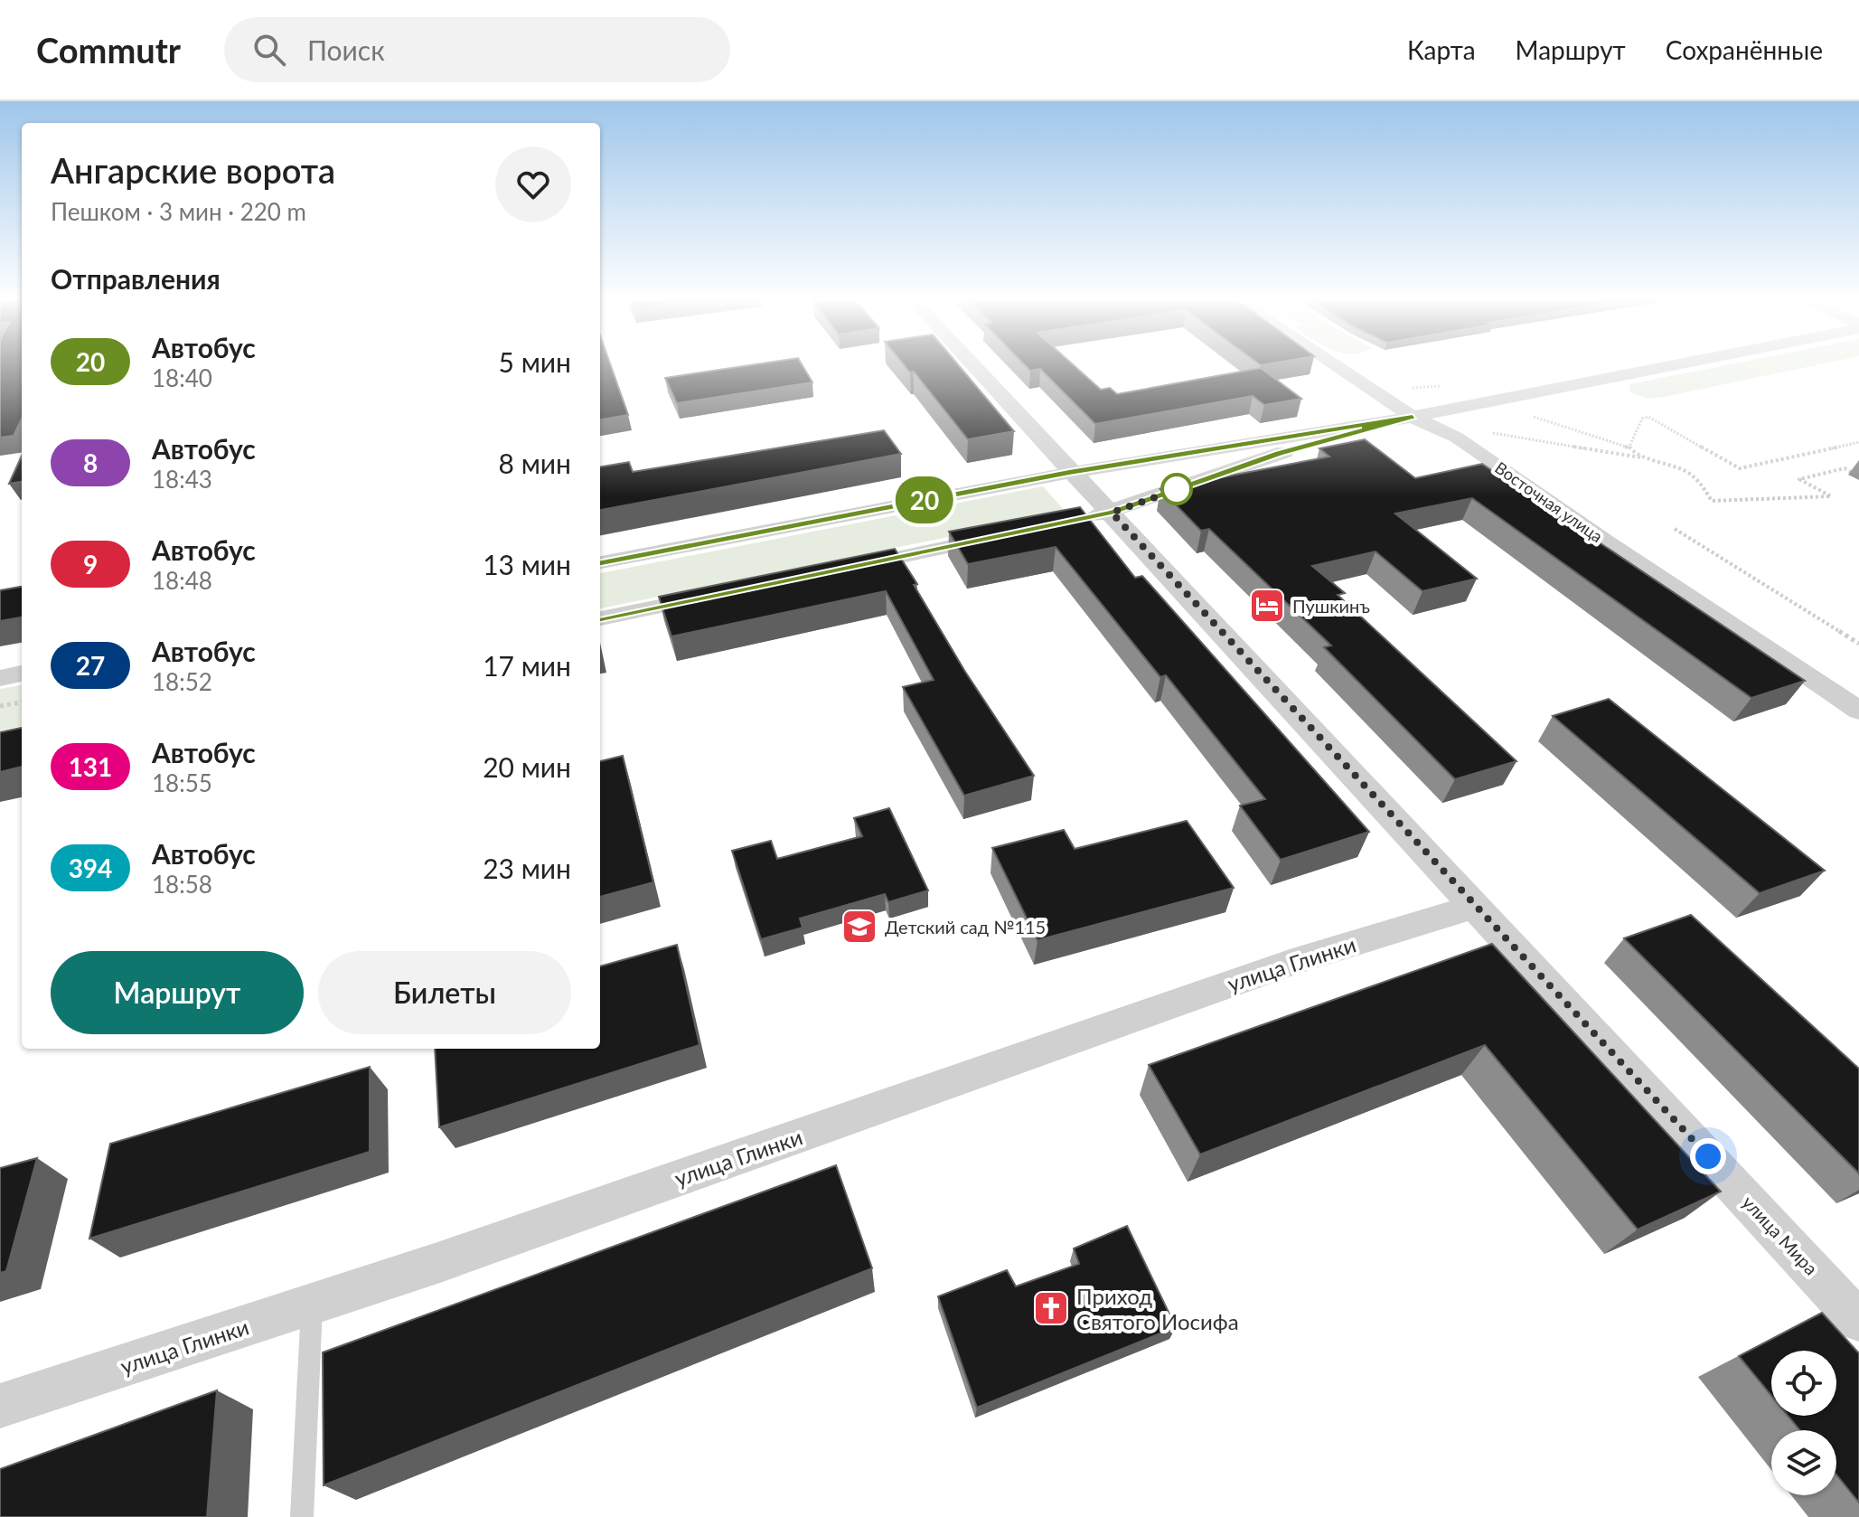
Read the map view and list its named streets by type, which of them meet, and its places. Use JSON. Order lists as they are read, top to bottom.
{
  "streets": {
    "street": ["Восточная улица", "улица Глинки", "улица Мира"]
  },
  "crossings": [
    ["улица Глинки", "улица Мира"]
  ],
  "places": {
    "hotel": ["Пушкинъ"],
    "school or university": ["Детский сад №115"],
    "church": ["Приход Святого Иосифа"]
  },
  "lines": ["bus line 20"],
  "page": {
    "header": "Commutr",
    "search": "Поиск",
    "nav": ["Карта", "Маршрут", "Сохранённые"],
    "on_map": "20",
    "heading": [
      ["Ангарские ворота", "Пешком · 3 мин · 220 m"],
      "Отправления"
    ],
    "list": [
      {
        "mark": "20",
        "name": "Автобус",
        "note": "18:40",
        "value": "5 мин"
      },
      {
        "mark": "8",
        "name": "Автобус",
        "note": "18:43",
        "value": "8 мин"
      },
      {
        "mark": "9",
        "name": "Автобус",
        "note": "18:48",
        "value": "13 мин"
      },
      {
        "mark": "27",
        "name": "Автобус",
        "note": "18:52",
        "value": "17 мин"
      },
      {
        "mark": "131",
        "name": "Автобус",
        "note": "18:55",
        "value": "20 мин"
      },
      {
        "mark": "394",
        "name": "Автобус",
        "note": "18:58",
        "value": "23 мин"
      }
    ],
    "buttons": ["Маршрут", "Билеты"]
  }
}
